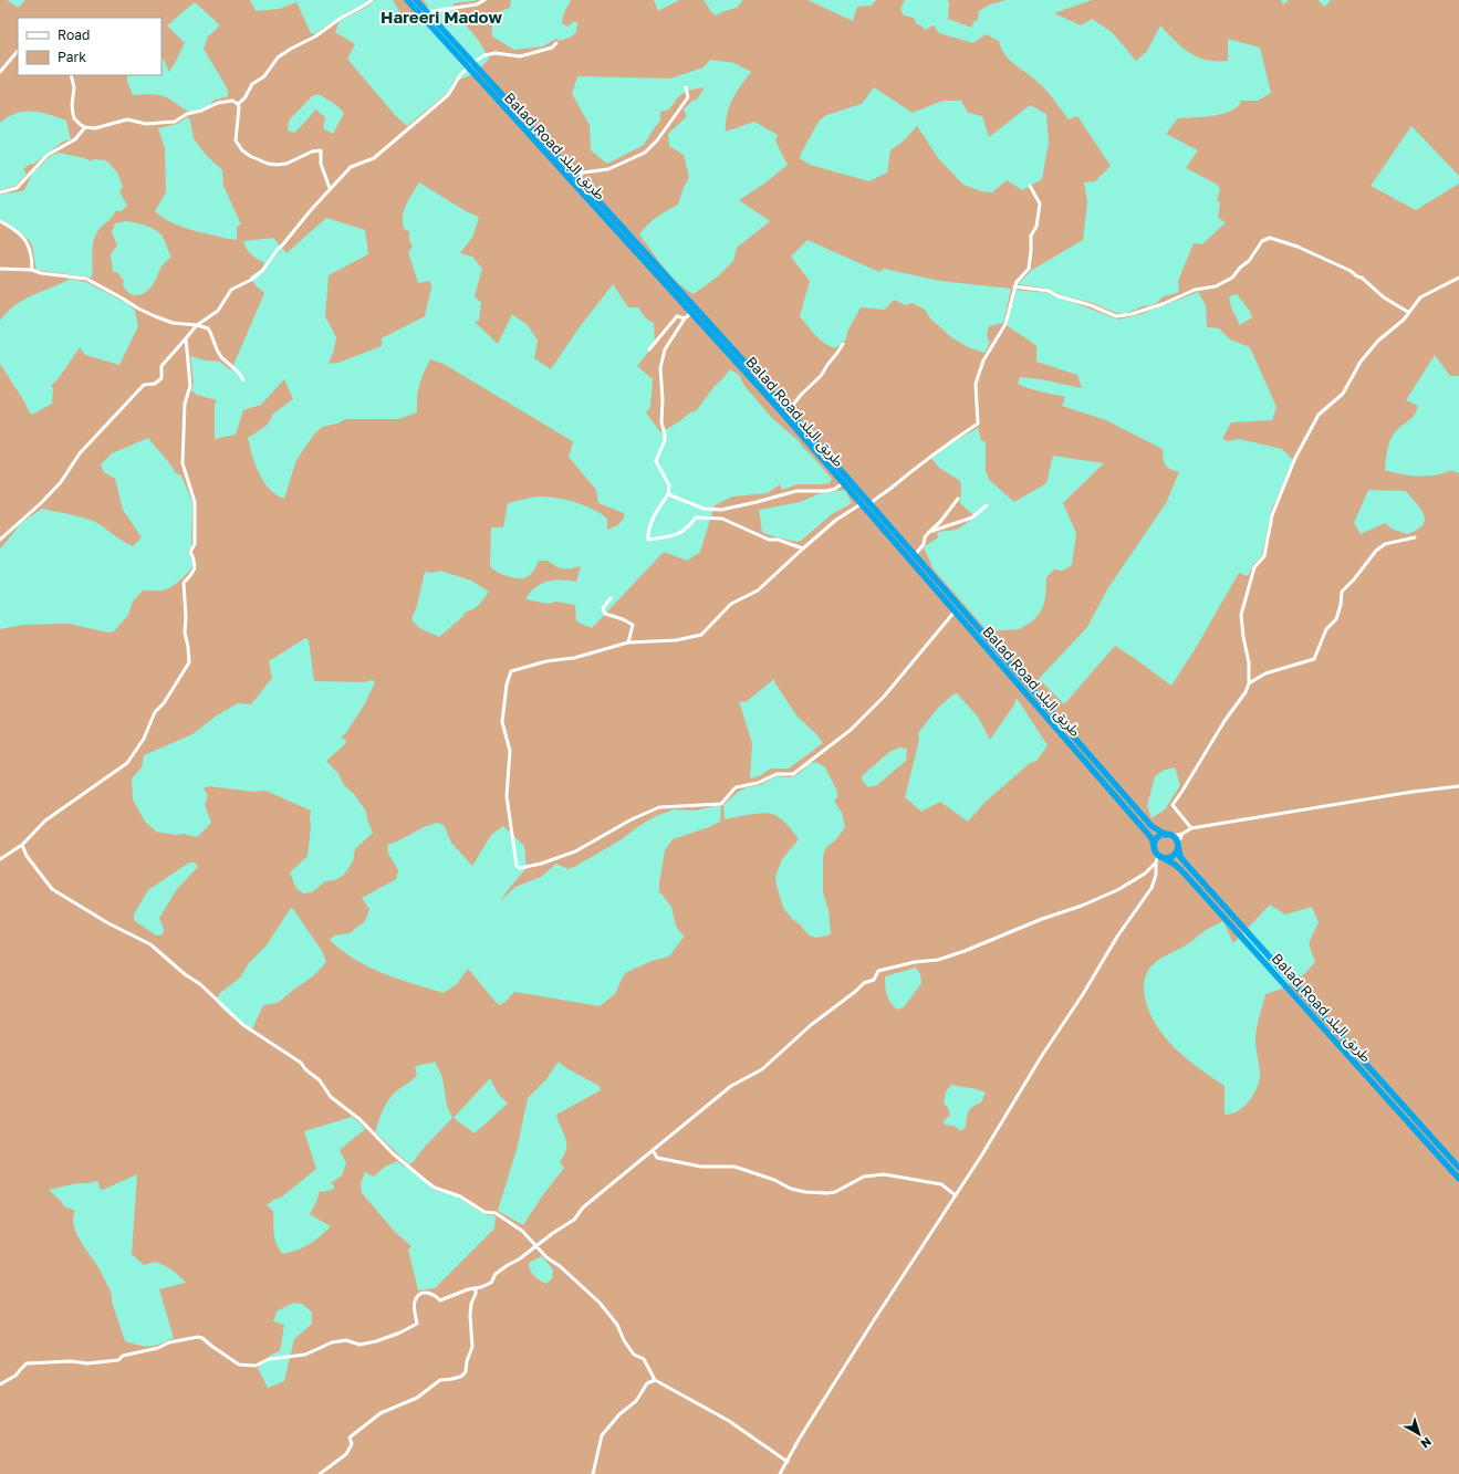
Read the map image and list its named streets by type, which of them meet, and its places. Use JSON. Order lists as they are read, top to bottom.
{
  "streets": {
    "highway": ["Balad Road طريق البلد"]
  },
  "districts": ["Hareeri Madow"],
  "legend": ["Road", "Park"],
  "north": "bottom right"
}
